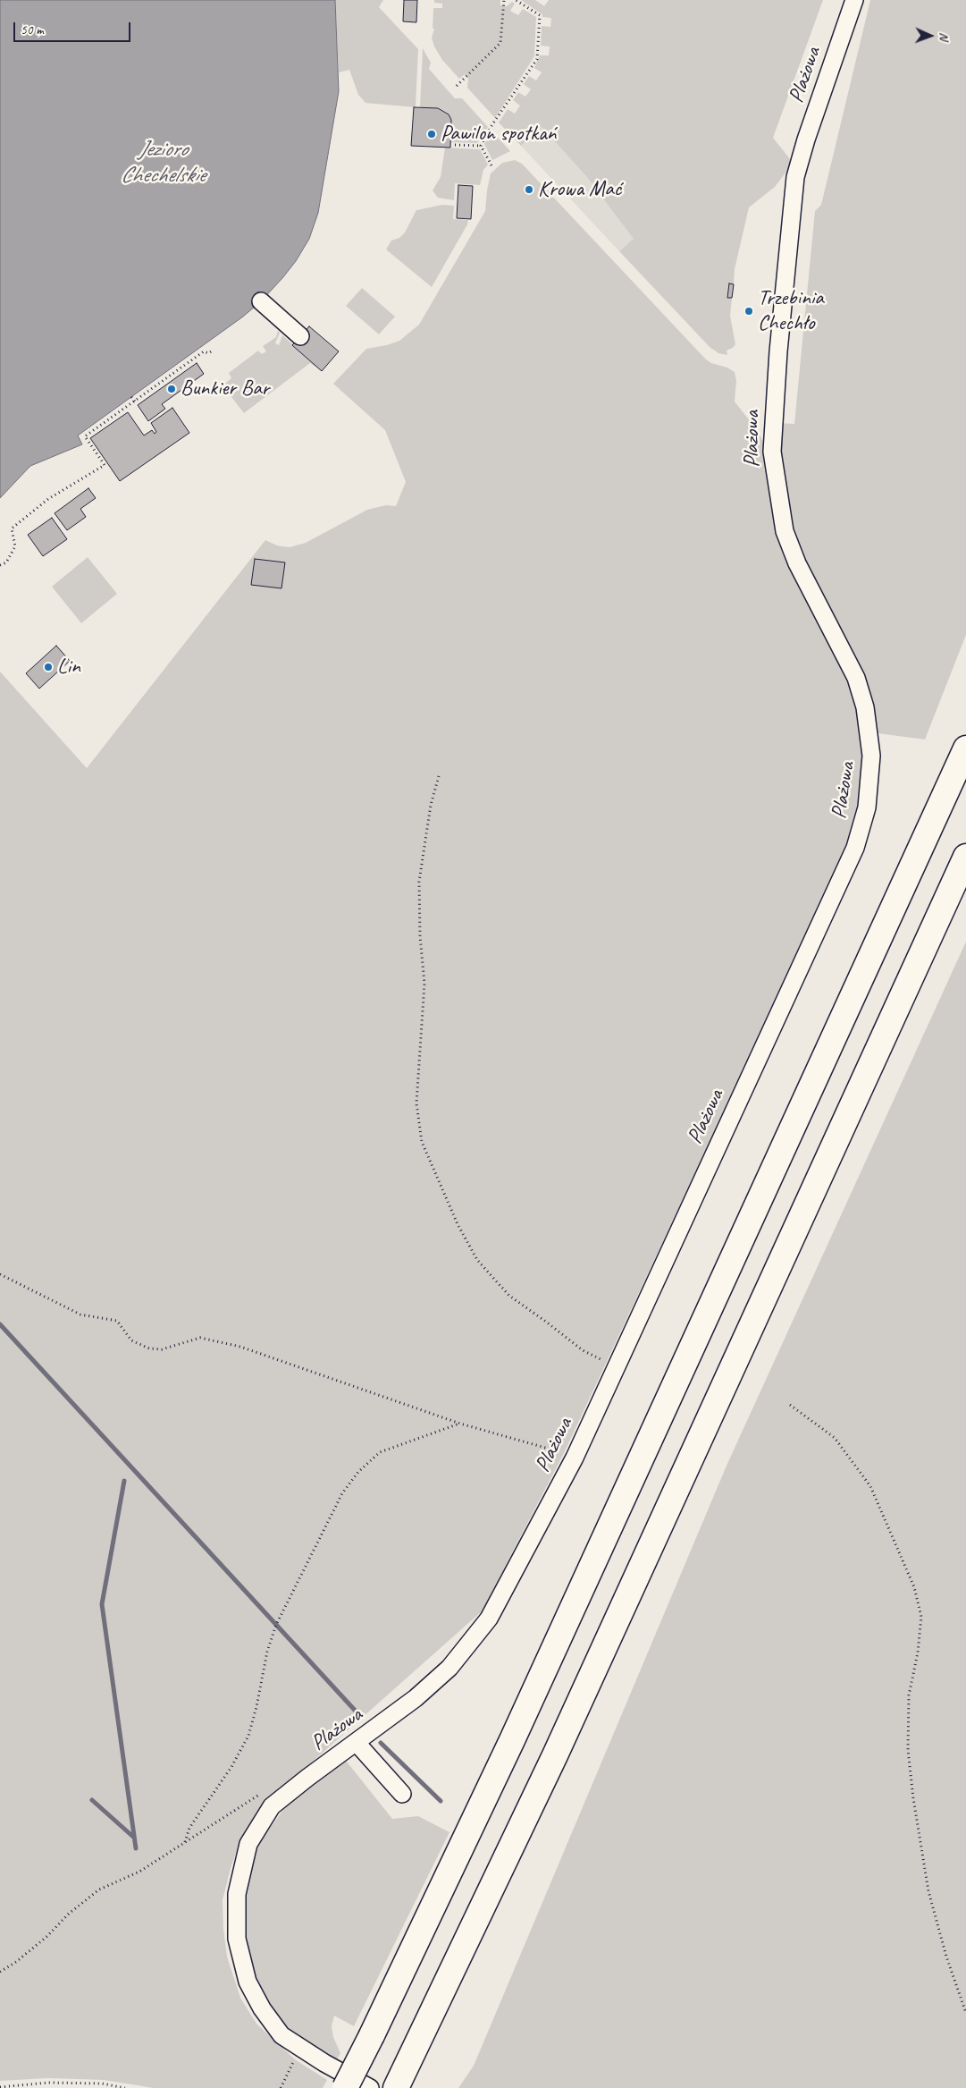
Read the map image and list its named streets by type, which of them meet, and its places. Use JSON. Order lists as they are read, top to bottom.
{
  "streets": {
    "street": ["Plażowa"]
  },
  "water": ["Jezioro Chechelskie"],
  "places": [
    "Pawilon spotkań",
    "Krowa Mać",
    "Trzebinia Chechło",
    "Bunkier Bar",
    "Lin"
  ],
  "scale_bar": "50 m",
  "north": "right"
}
